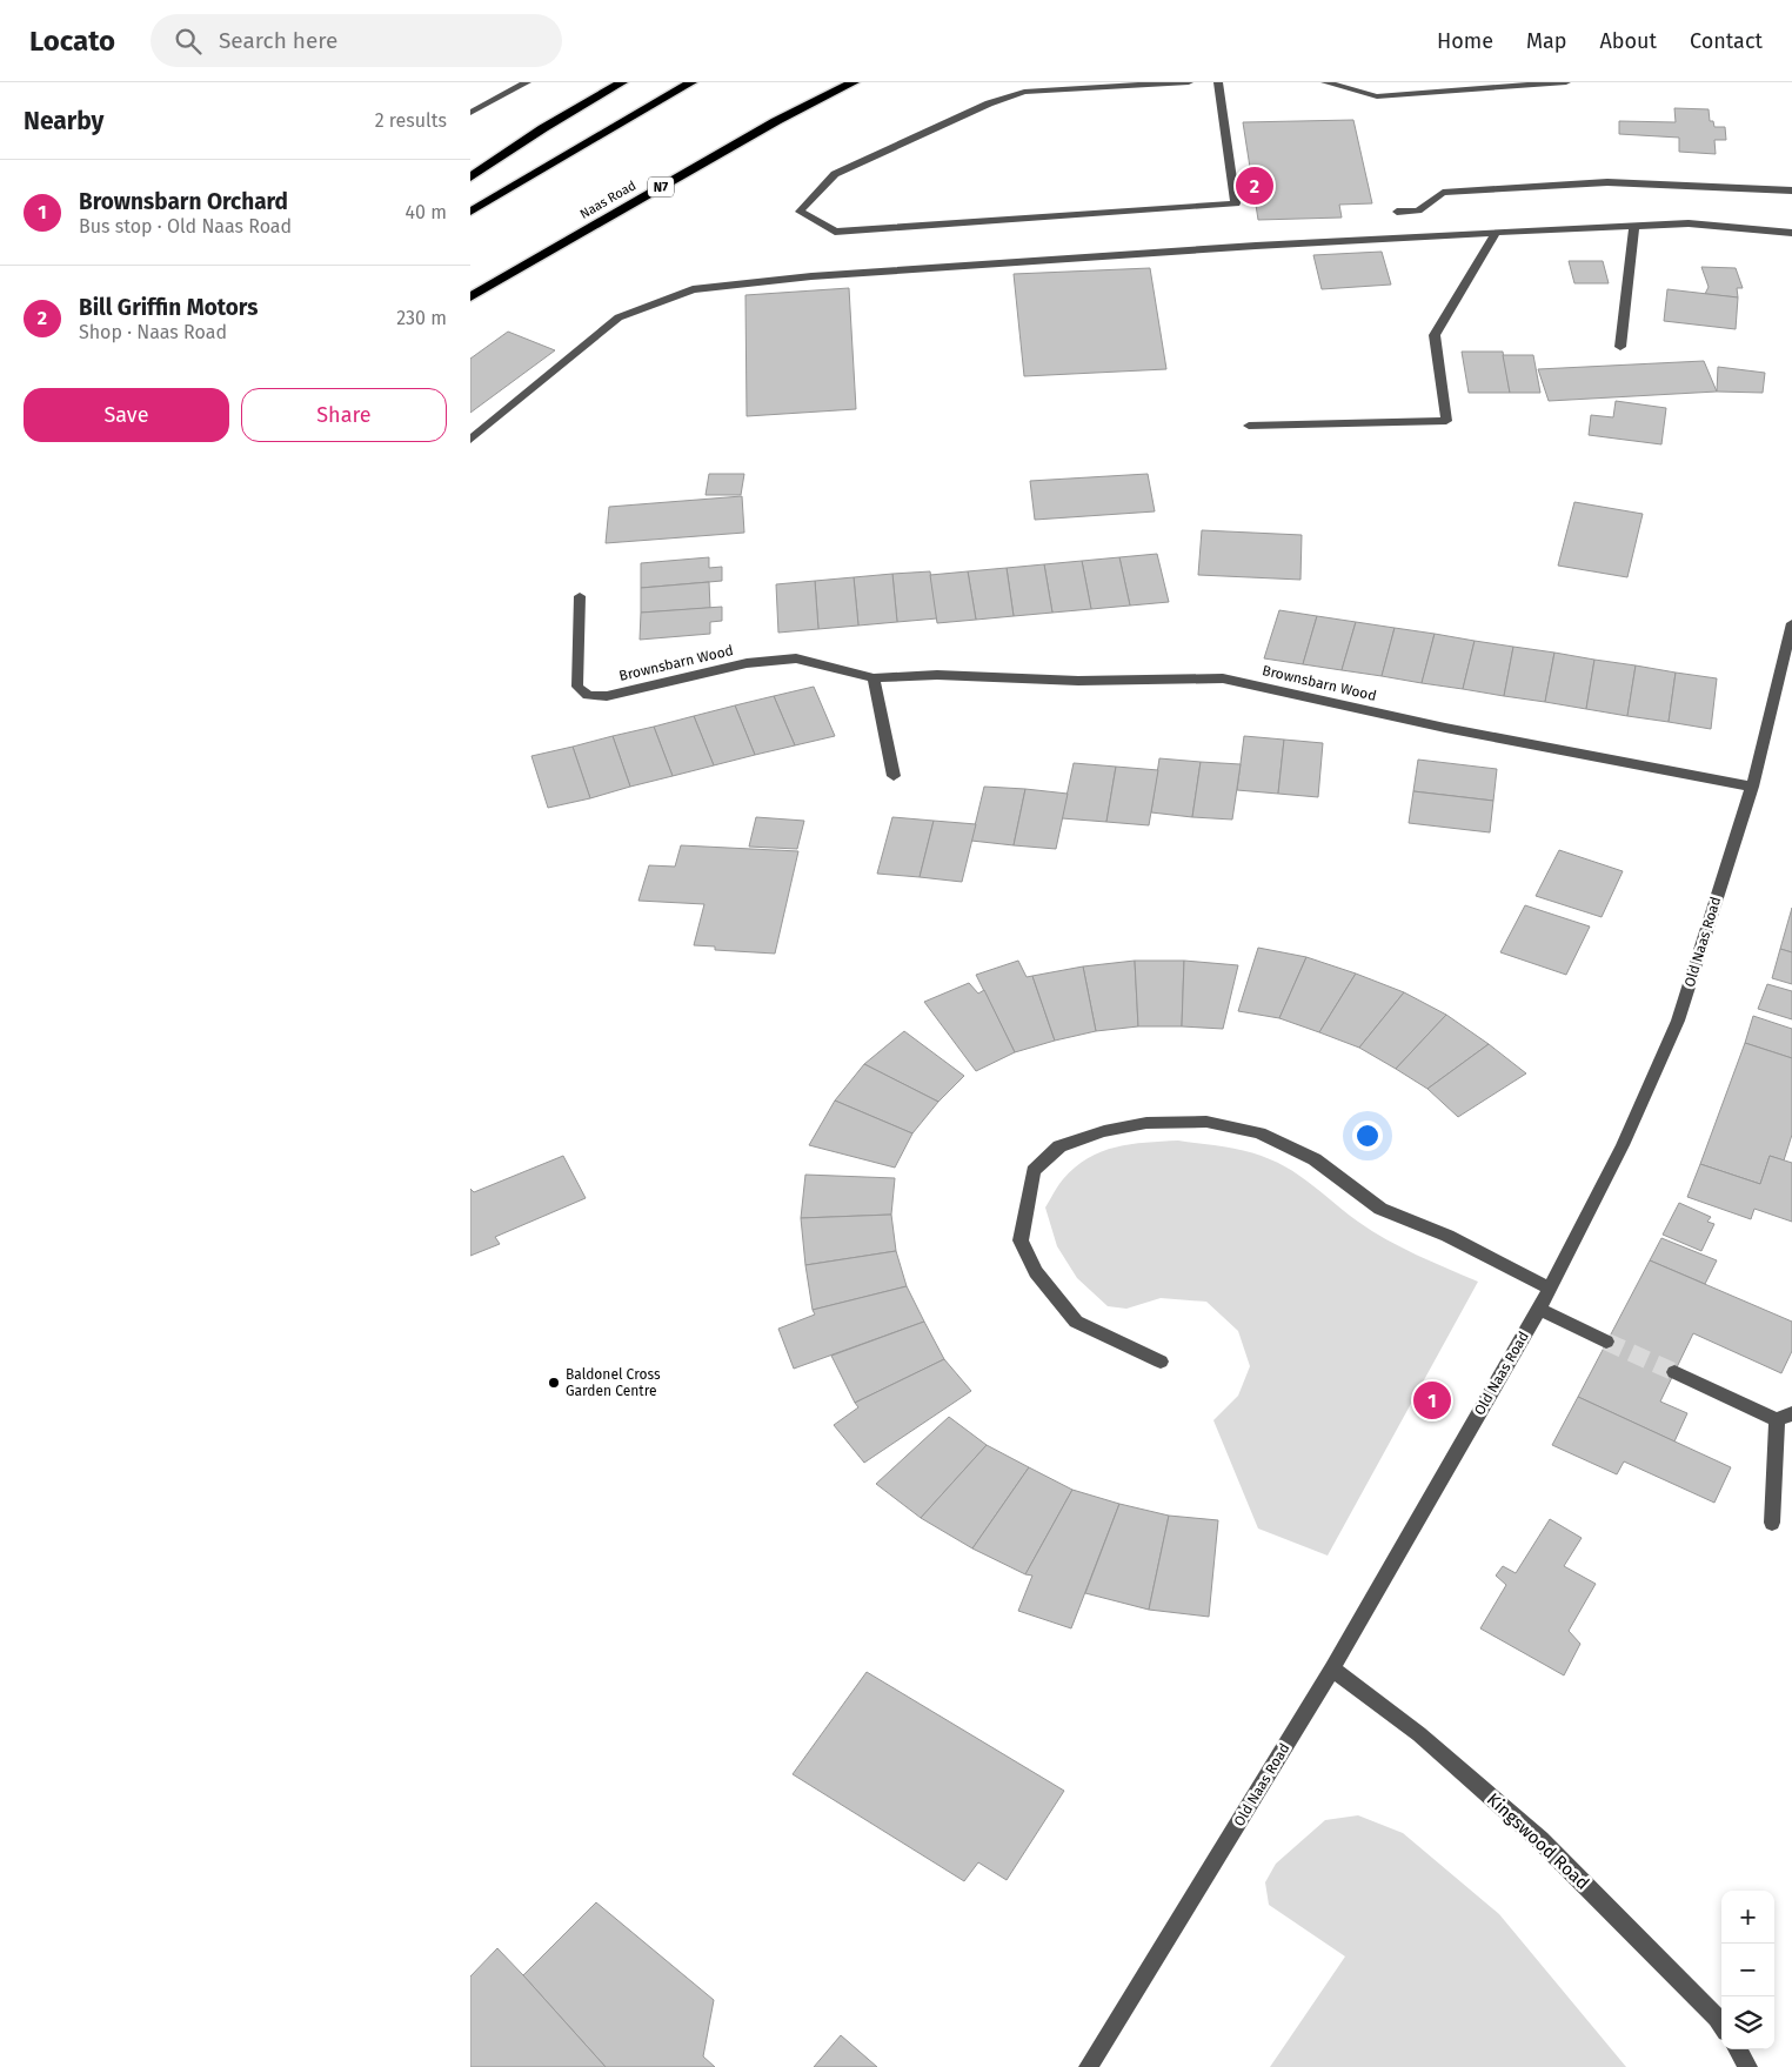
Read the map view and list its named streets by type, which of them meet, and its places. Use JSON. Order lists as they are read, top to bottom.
{
  "streets": {
    "highway": ["N7", "Naas Road"],
    "street": ["Brownsbarn Wood", "Old Naas Road", "Kingswood Road"]
  },
  "crossings": [
    ["Brownsbarn Wood", "Old Naas Road"],
    ["Old Naas Road", "Kingswood Road"]
  ],
  "places": ["Baldonel Cross Garden Centre"],
  "page": {
    "header": "Locato",
    "search": "Search here",
    "nav": [
      "Home",
      "Map",
      "About",
      "Contact"
    ],
    "heading": ["Nearby", "2 results"],
    "list": [
      {
        "mark": "1",
        "name": "Brownsbarn Orchard",
        "note": "Bus stop · Old Naas Road",
        "value": "40 m"
      },
      {
        "mark": "2",
        "name": "Bill Griffin Motors",
        "note": "Shop · Naas Road",
        "value": "230 m"
      }
    ],
    "pins": ["2", "1"],
    "buttons": ["Save", "Share"],
    "map_buttons": ["+", "−"]
  }
}
